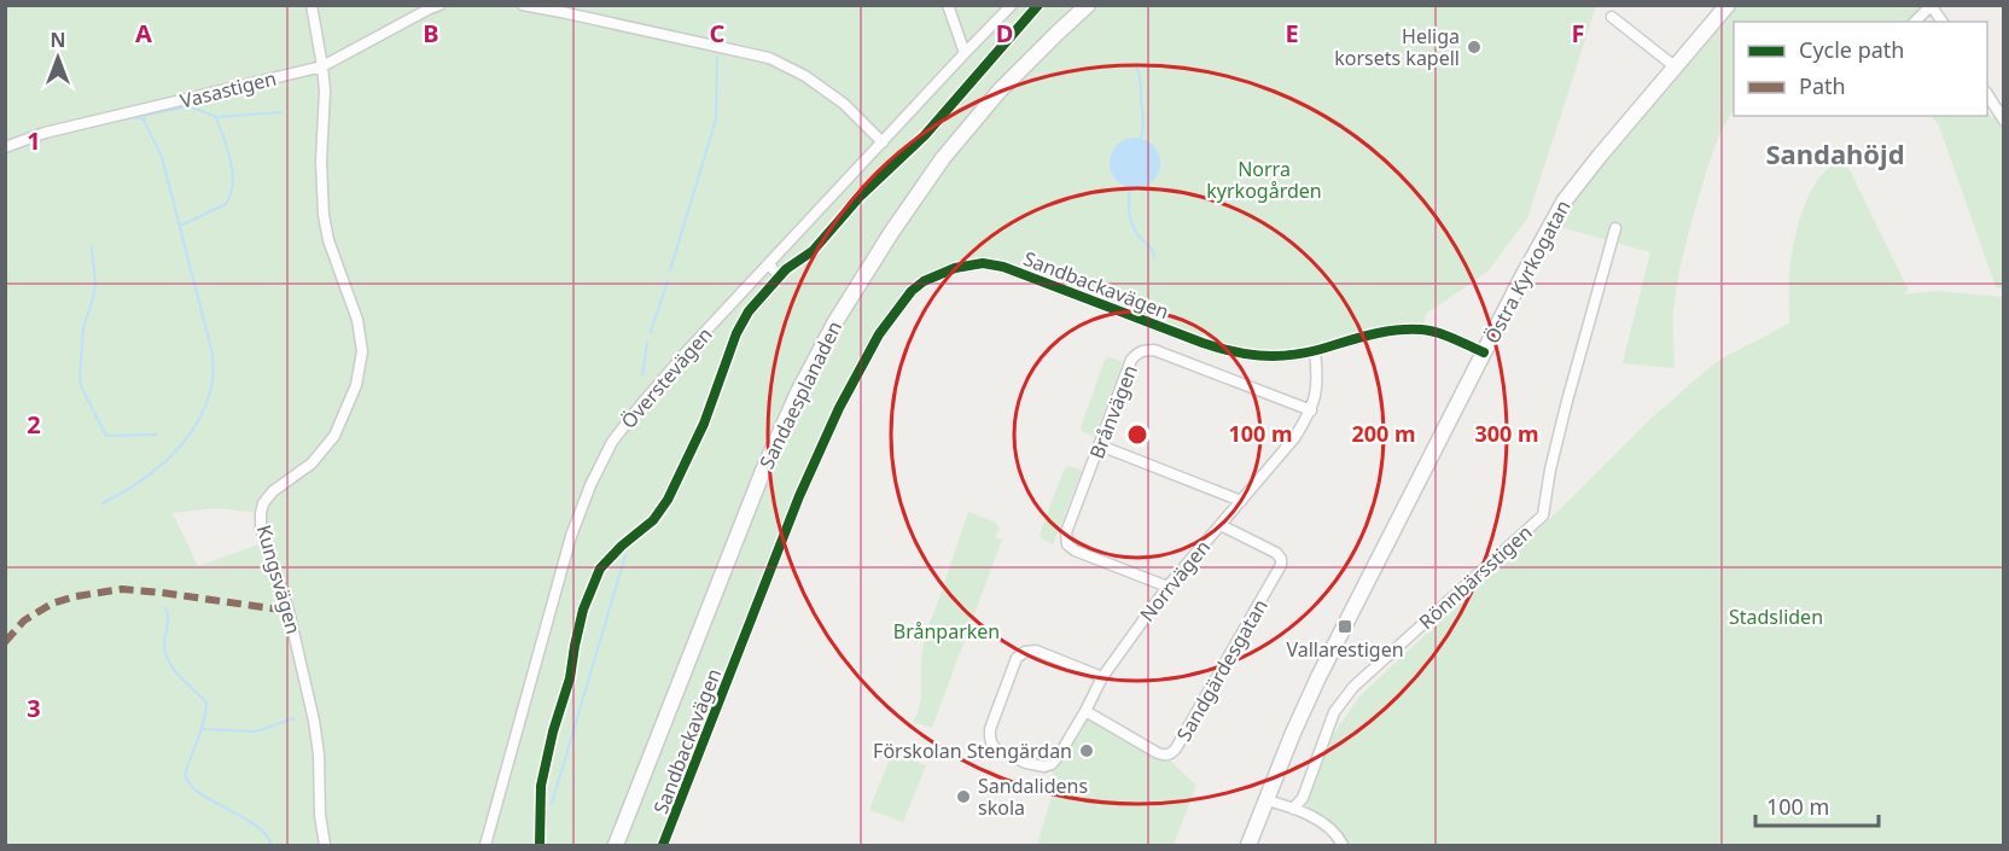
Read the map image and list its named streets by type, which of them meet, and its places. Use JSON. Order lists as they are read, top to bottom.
{
  "streets": {
    "street": [
      "Vasastigen",
      "Östra Kyrkogatan",
      "Sandbackavägen",
      "Överstevägen",
      "Sandaesplanaden",
      "Brånvägen",
      "Rönnbärsstigen",
      "Kungsvägen",
      "Norrvägen",
      "Sandgärdesgatan"
    ]
  },
  "crossings": [
    ["Vasastigen", "Kungsvägen"],
    ["Östra Kyrkogatan", "Sandbackavägen"],
    ["Sandbackavägen", "Norrvägen"],
    ["Brånvägen", "Norrvägen"],
    ["Norrvägen", "Sandgärdesgatan"]
  ],
  "districts": ["Sandahöjd"],
  "parks": ["Norra kyrkogården", "Stadsliden", "Brånparken"],
  "places": {
    "other": ["Heliga korsets kapell", "Förskolan Stengärdan", "Sandalidens skola"],
    "transit": ["Vallarestigen"]
  },
  "legend": ["Cycle path", "Path"],
  "scale_bar": "100 m",
  "north": "top",
  "grid": {
    "columns": [
      "A",
      "B",
      "C",
      "D",
      "E",
      "F"
    ],
    "rows": ["1", "2", "3"]
  },
  "rings": ["100 m", "200 m", "300 m"]
}
